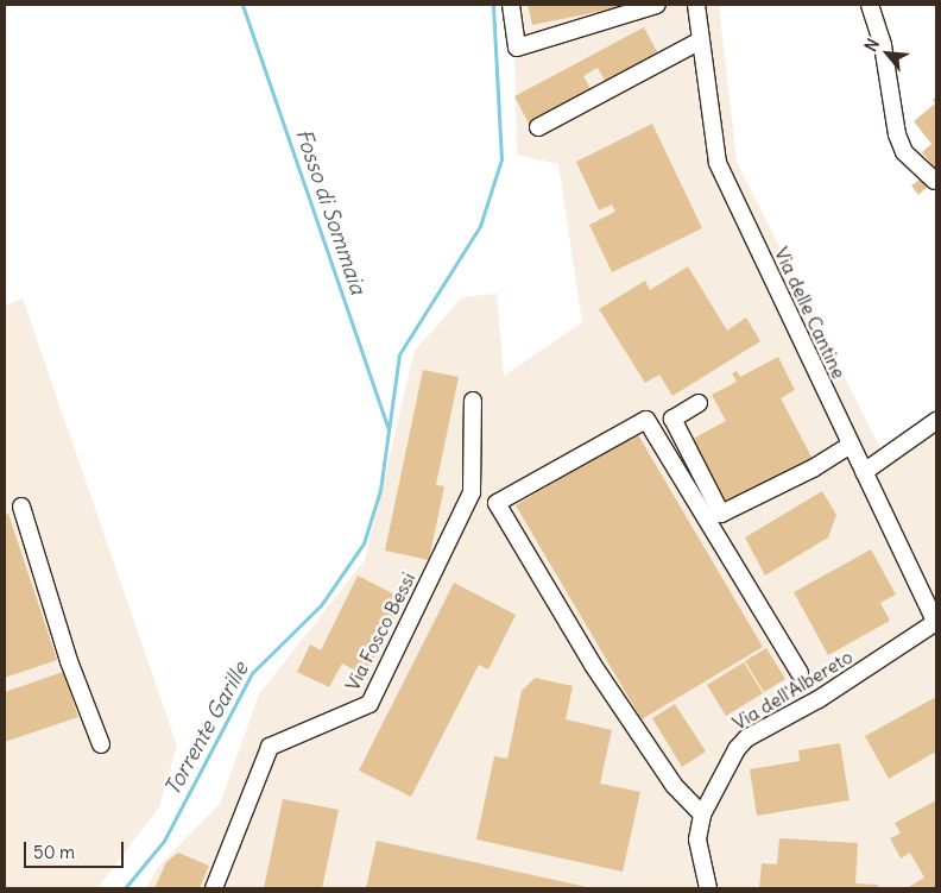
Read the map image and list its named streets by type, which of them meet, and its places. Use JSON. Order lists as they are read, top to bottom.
{
  "streets": {
    "street": ["Via delle Cantine", "Via Fosco Bessi", "Via dell'Albereto"]
  },
  "crossings": [
    ["Via delle Cantine", "Via dell'Albereto"]
  ],
  "water": ["Fosso di Sommaia", "Torrente Garille"],
  "scale_bar": "50 m",
  "north": "top left"
}
